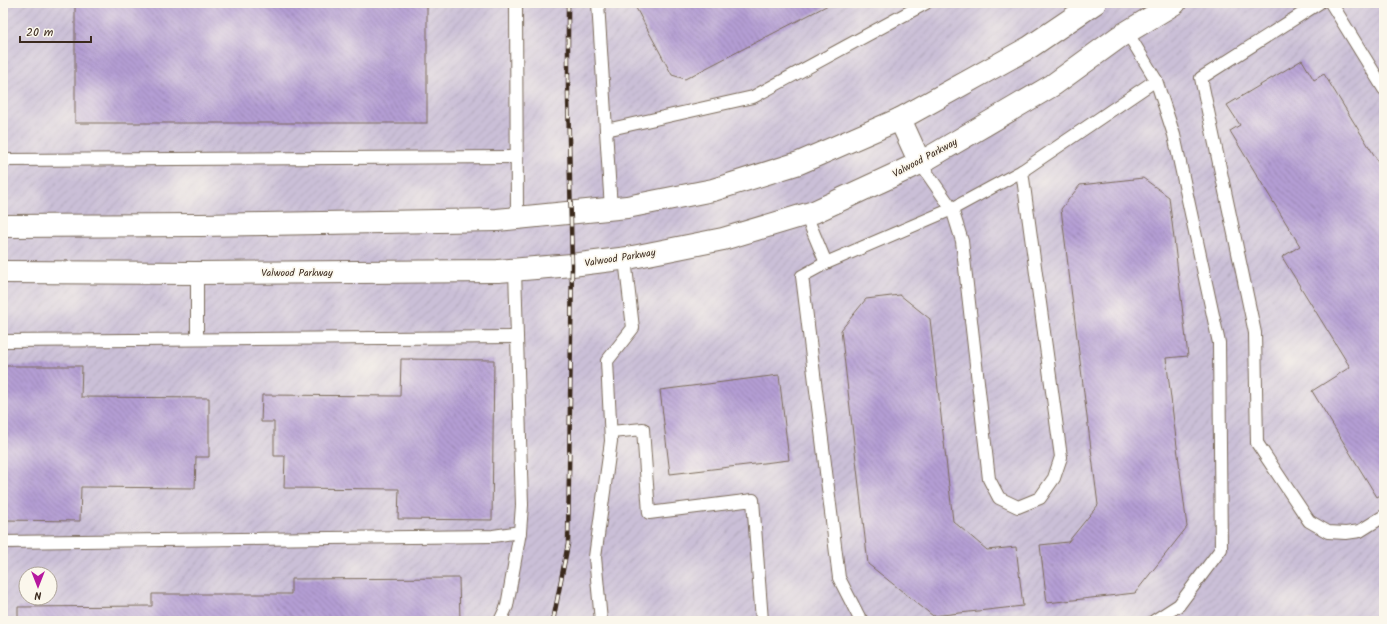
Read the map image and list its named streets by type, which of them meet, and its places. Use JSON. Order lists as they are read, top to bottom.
{
  "streets": {
    "main road": ["Valwood Parkway"]
  },
  "scale_bar": "20 m",
  "north": "bottom"
}
